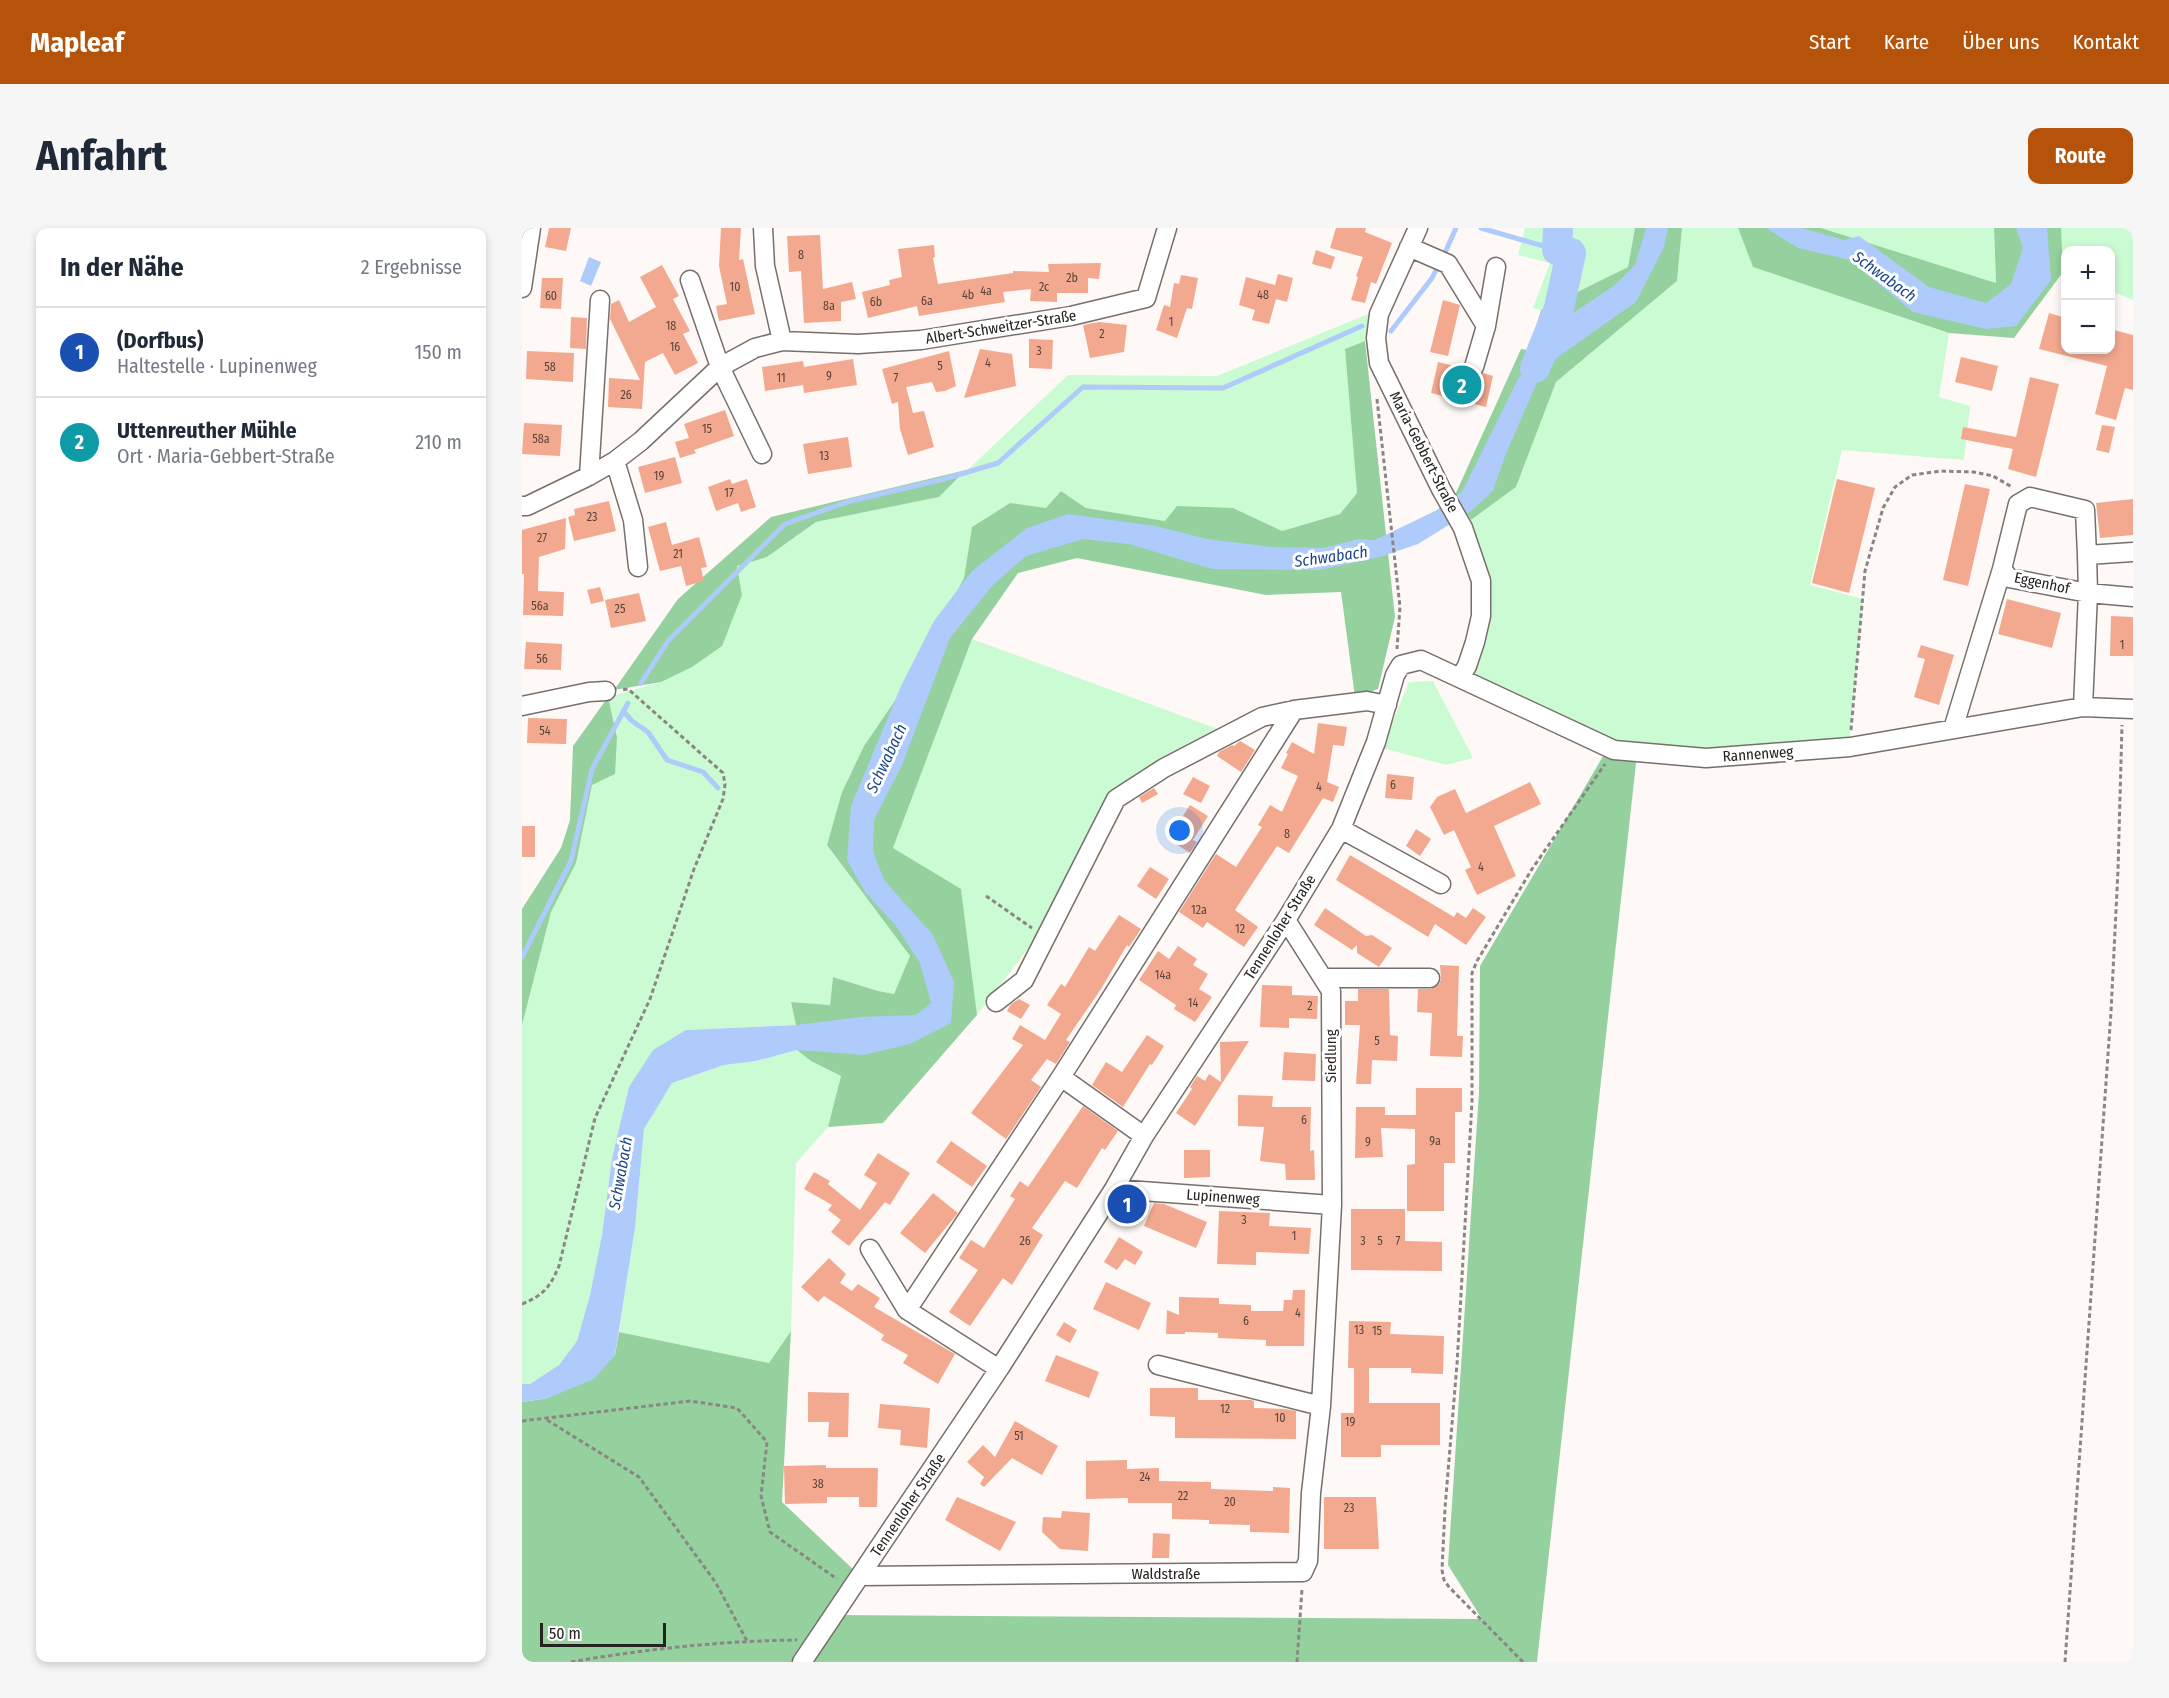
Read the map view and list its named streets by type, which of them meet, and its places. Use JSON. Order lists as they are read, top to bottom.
{
  "streets": {
    "street": [
      "Albert-Schweitzer-Straße",
      "Maria-Gebbert-Straße",
      "Eggenhof",
      "Rannenweg",
      "Tennenloher Straße",
      "Siedlung",
      "Lupinenweg",
      "Waldstraße"
    ]
  },
  "crossings": [
    ["Maria-Gebbert-Straße", "Rannenweg"],
    ["Eggenhof", "Rannenweg"],
    ["Rannenweg", "Tennenloher Straße"],
    ["Tennenloher Straße", "Siedlung"],
    ["Tennenloher Straße", "Lupinenweg"],
    ["Tennenloher Straße", "Waldstraße"],
    ["Siedlung", "Lupinenweg"]
  ],
  "water": ["Schwabach"],
  "house_numbers": [
    "8",
    "2b",
    "10",
    "2c",
    "4a",
    "4b",
    "48",
    "60",
    "6a",
    "6b",
    "8a",
    "1",
    "18",
    "2",
    "16",
    "3",
    "4",
    "5",
    "58",
    "9",
    "11",
    "7",
    "26",
    "15",
    "58a",
    "13",
    "19",
    "17",
    "23",
    "27",
    "21",
    "56a",
    "25",
    "1",
    "56",
    "54",
    "6",
    "4",
    "8",
    "4",
    "12a",
    "12",
    "14a",
    "14",
    "2",
    "5",
    "6",
    "9a",
    "9",
    "3",
    "1",
    "26",
    "3",
    "5",
    "7",
    "4",
    "6",
    "13",
    "15",
    "12",
    "10",
    "19",
    "51",
    "24",
    "38",
    "22",
    "20",
    "23"
  ],
  "scale_bar": "50 m",
  "page": {
    "header": "Mapleaf",
    "nav": [
      "Start",
      "Karte",
      "Über uns",
      "Kontakt"
    ],
    "buttons": "Route",
    "title": "Anfahrt",
    "heading": ["In der Nähe", "2 Ergebnisse"],
    "map_buttons": ["+", "−"],
    "list": [
      {
        "mark": "1",
        "name": "(Dorfbus)",
        "note": "Haltestelle · Lupinenweg",
        "value": "150 m"
      },
      {
        "mark": "2",
        "name": "Uttenreuther Mühle",
        "note": "Ort · Maria-Gebbert-Straße",
        "value": "210 m"
      }
    ],
    "pins": ["2", "1"],
    "scale": "50 m"
  }
}
